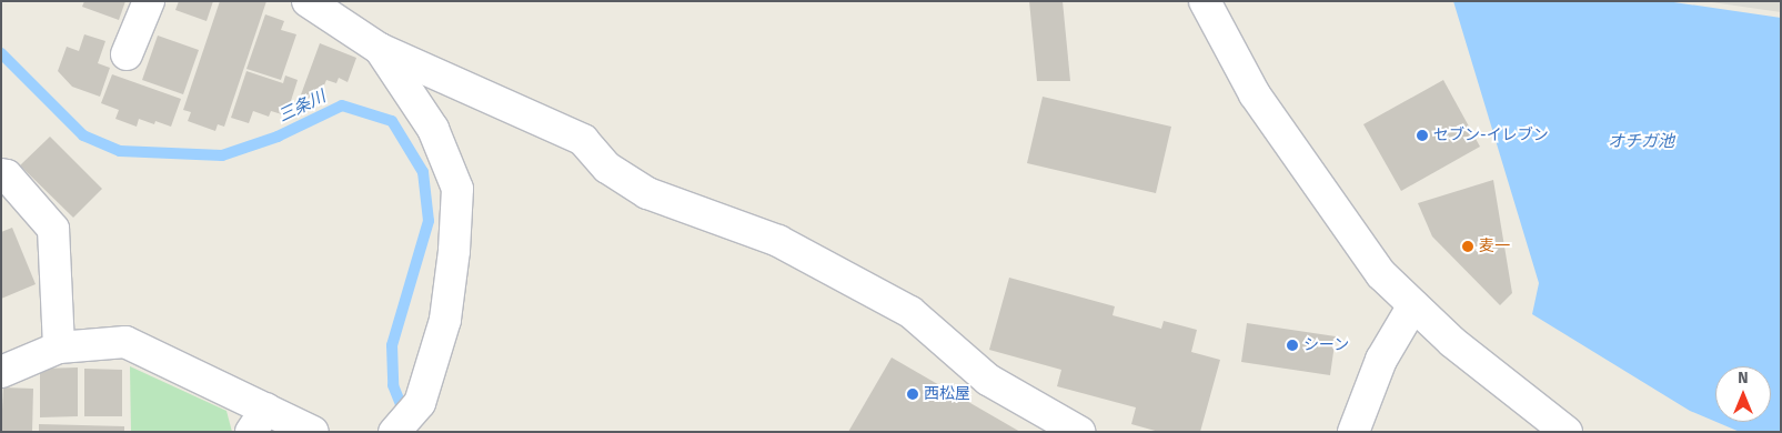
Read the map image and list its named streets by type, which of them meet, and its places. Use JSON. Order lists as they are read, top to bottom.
{
  "water": ["三条川", "オチガ池"],
  "places": [
    "セブン-イレブン",
    "麦一",
    "シーン",
    "西松屋"
  ],
  "north": "top"
}
